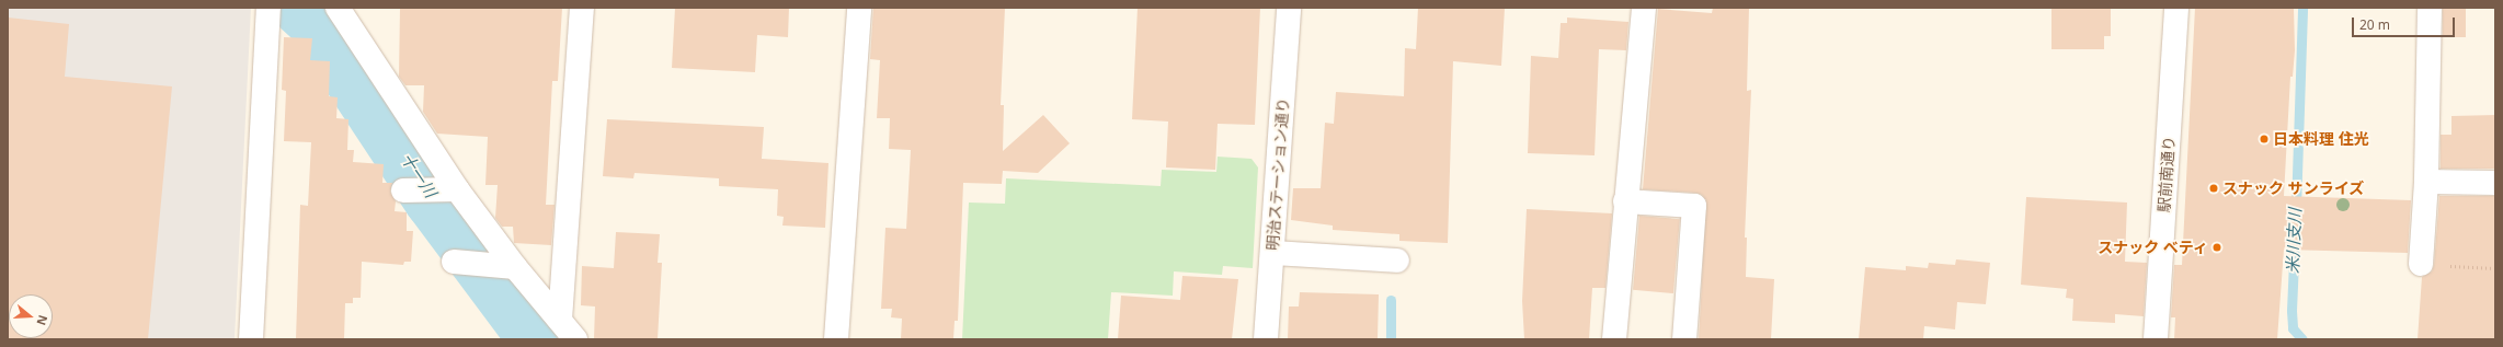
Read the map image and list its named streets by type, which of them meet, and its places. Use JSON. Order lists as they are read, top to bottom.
{
  "streets": {
    "street": ["明治ステーション通り", "駅前南通り"]
  },
  "water": ["十一川", "米川支川"],
  "places": ["日本料理 住光", "スナック サンライズ", "スナック べティ"],
  "scale_bar": "20 m",
  "north": "right"
}
